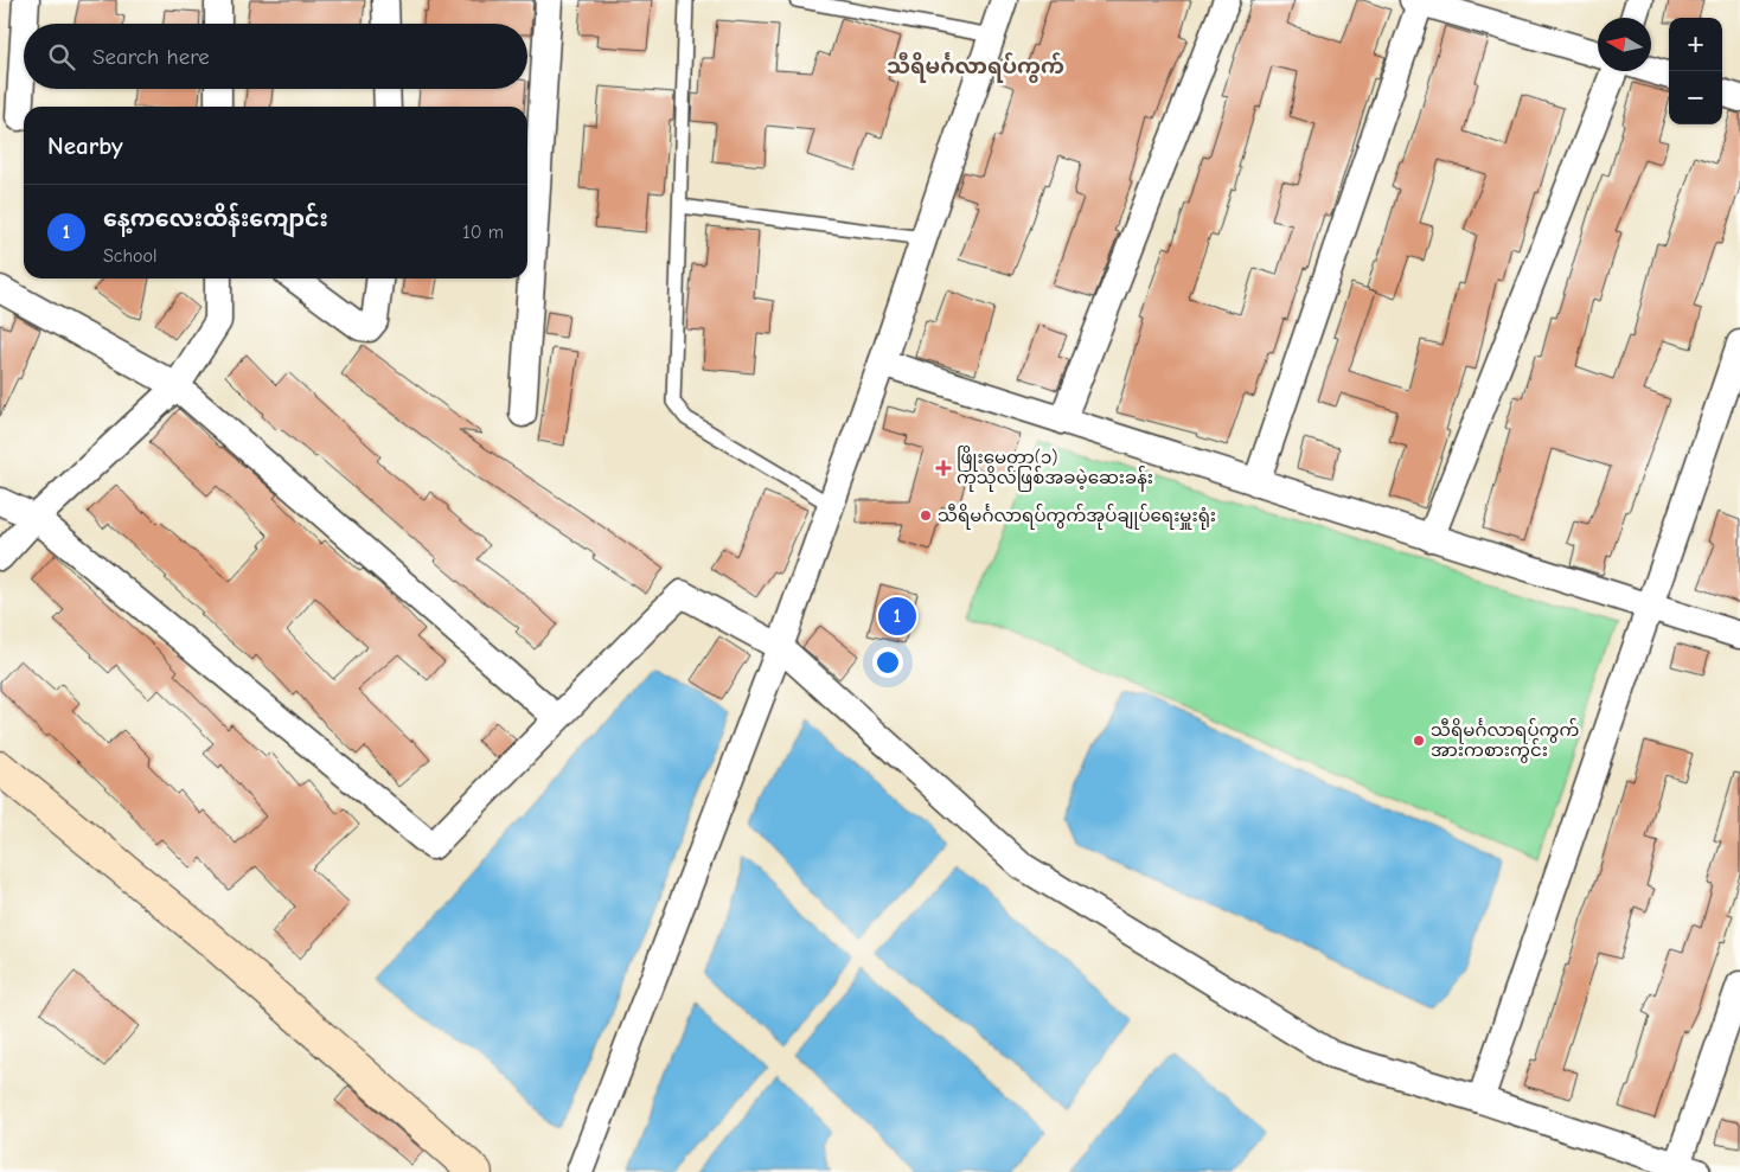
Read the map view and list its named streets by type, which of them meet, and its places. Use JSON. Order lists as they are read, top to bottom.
{
  "districts": ["သီရိမင်္ဂလာရပ်ကွက်"],
  "places": {
    "health": ["ဖြိုးမေတ္တာ(၁) ကုသိုလ်ဖြစ်အခမဲ့ဆေးခန်း"],
    "other": ["သီရိမင်္ဂလာရပ်ကွက်အုပ်ချုပ်ရေးမှူးရုံး", "သီရိမင်္ဂလာရပ်ကွက် အားကစားကွင်း"]
  },
  "north": "left",
  "page": {
    "map_buttons": ["+", "−"],
    "search": "Search here",
    "heading": "Nearby",
    "list": [
      {
        "mark": "1",
        "name": "နေ့ကလေးထိန်းကျောင်း",
        "note": "School",
        "value": "10 m"
      }
    ],
    "pins": "1"
  }
}
